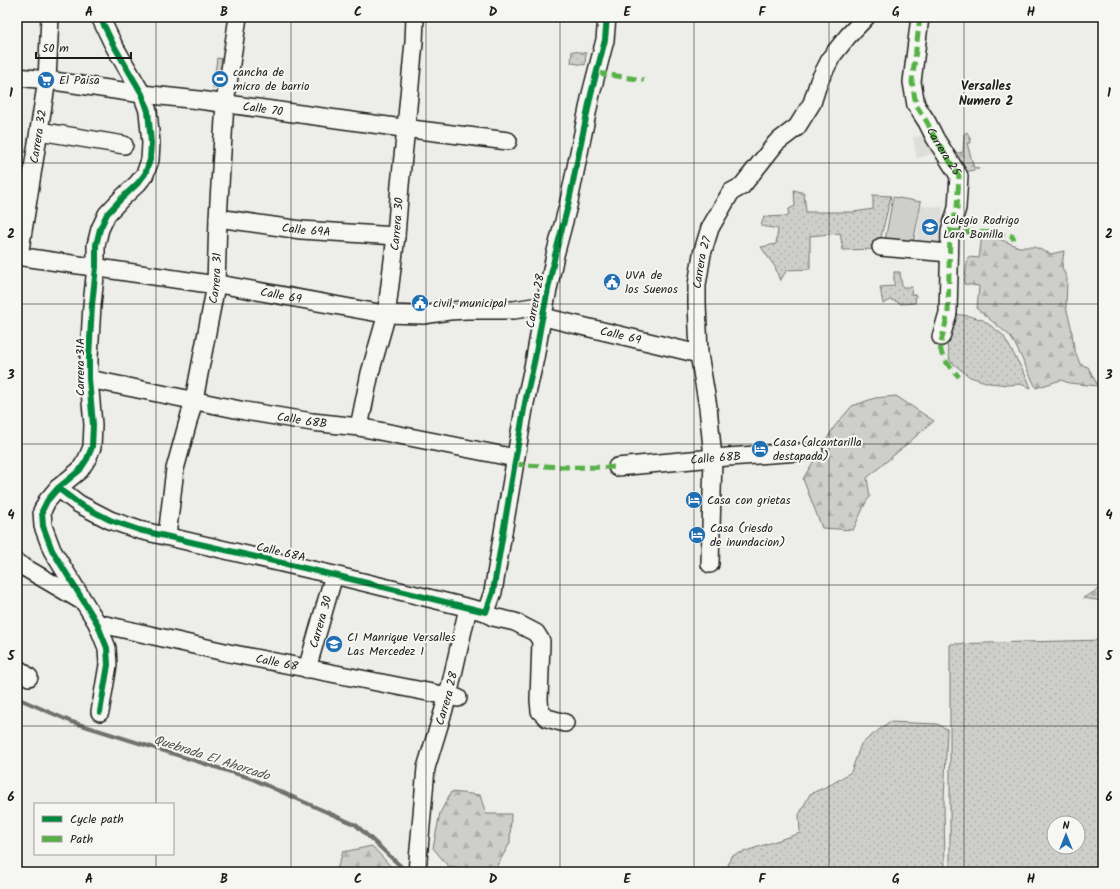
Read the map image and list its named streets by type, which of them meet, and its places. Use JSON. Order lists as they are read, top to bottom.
{
  "streets": {
    "street": [
      "Calle 70",
      "Carrera 32",
      "Carrera 25",
      "Carrera 30",
      "Calle 69A",
      "Carrera 27",
      "Carrera 31",
      "Calle 69",
      "Carrera 28",
      "Carrera 31A",
      "Calle 68B",
      "Calle 68A",
      "Calle 68"
    ]
  },
  "crossings": [
    ["Calle 70", "Carrera 32"],
    ["Calle 70", "Carrera 30"],
    ["Calle 70", "Carrera 31"],
    ["Calle 70", "Carrera 31A"],
    ["Carrera 32", "Calle 69"],
    ["Carrera 30", "Calle 69A"],
    ["Carrera 30", "Calle 69"],
    ["Carrera 30", "Calle 68B"],
    ["Carrera 30", "Calle 68A"],
    ["Carrera 30", "Calle 68"],
    ["Calle 69A", "Carrera 31"],
    ["Carrera 27", "Calle 69"],
    ["Carrera 27", "Calle 68B"],
    ["Carrera 31", "Calle 69"],
    ["Carrera 31", "Calle 68B"],
    ["Carrera 31", "Calle 68A"],
    ["Calle 69", "Carrera 28"],
    ["Calle 69", "Carrera 31A"],
    ["Carrera 28", "Calle 68B"],
    ["Carrera 28", "Calle 68A"],
    ["Carrera 28", "Calle 68"],
    ["Carrera 31A", "Calle 68B"],
    ["Carrera 31A", "Calle 68A"],
    ["Carrera 31A", "Calle 68"]
  ],
  "districts": ["Versalles Numero 2"],
  "water": ["Quebrada El Ahorcado"],
  "places": {
    "sports": ["cancha de micro de barrio"],
    "supermarket": ["El Paisa"],
    "school or university": ["Colegio Rodrigo Lara Bonilla", "CI Manrique Versalles Las Mercedez 1"],
    "public building": ["UVA de los Suenos", "civil, municipal"],
    "hotel": ["Casa (alcantarilla destapada)", "Casa con grietas", "Casa (riesdo de inundacion)"]
  },
  "legend": ["Cycle path", "Path"],
  "scale_bar": "50 m",
  "north": "top",
  "grid": {
    "columns": [
      "A",
      "B",
      "C",
      "D",
      "E",
      "F",
      "G",
      "H"
    ],
    "rows": [
      "1",
      "2",
      "3",
      "4",
      "5",
      "6"
    ]
  }
}
